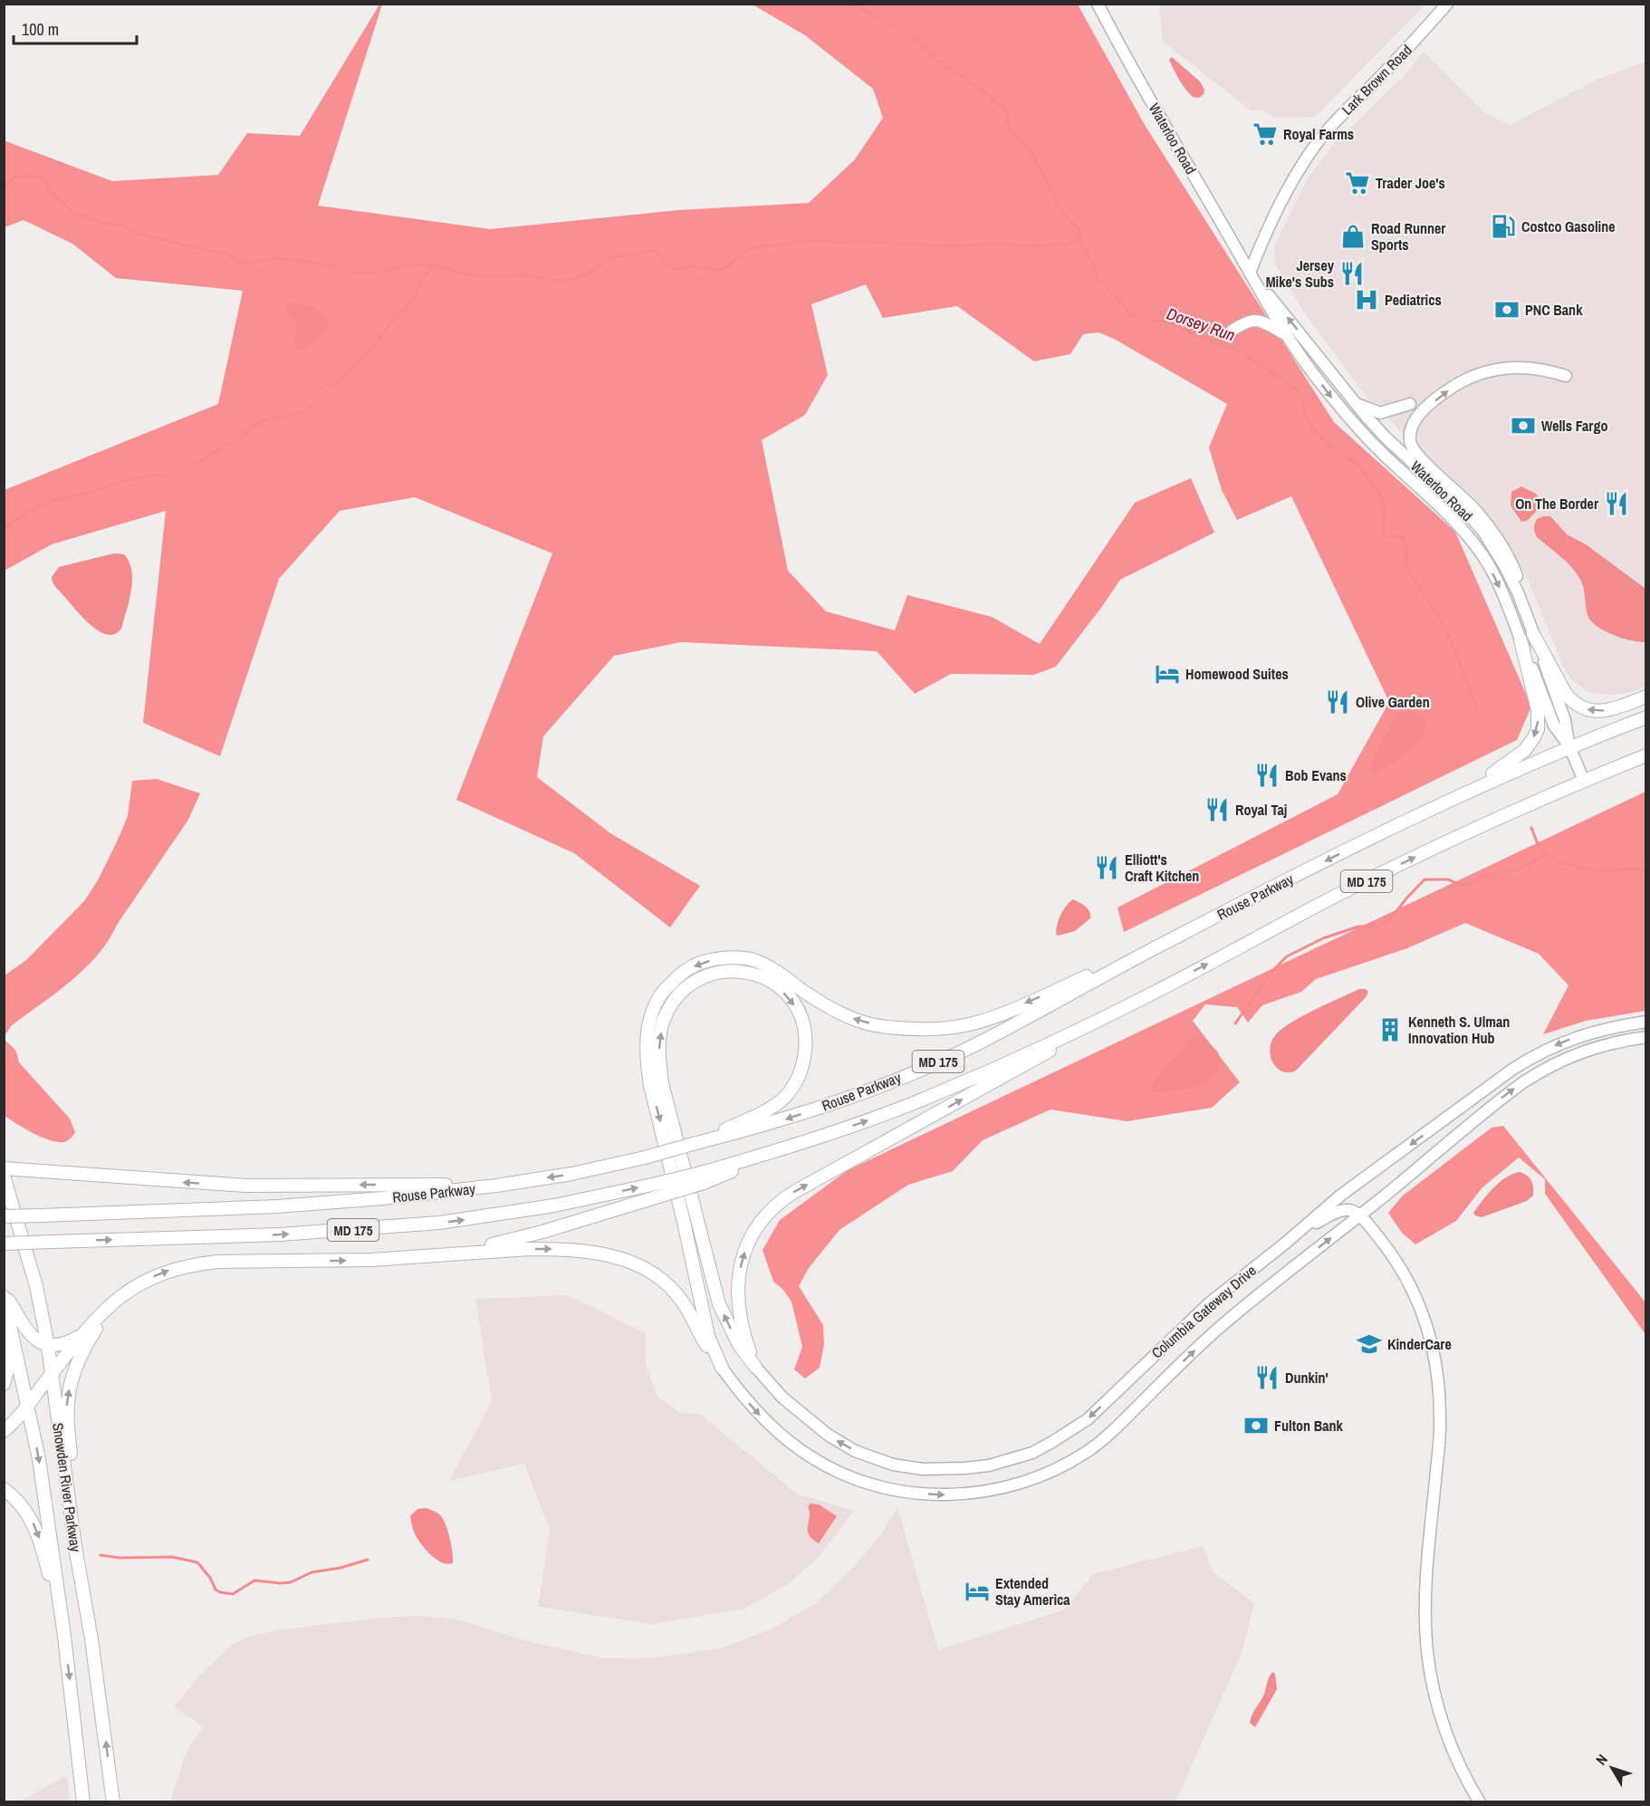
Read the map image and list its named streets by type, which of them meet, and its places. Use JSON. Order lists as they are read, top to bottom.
{
  "streets": {
    "main road": ["MD 175", "Rouse Parkway", "Snowden River Parkway"],
    "street": ["Lark Brown Road", "Waterloo Road", "Columbia Gateway Drive"]
  },
  "crossings": [
    ["Lark Brown Road", "Waterloo Road"],
    ["Waterloo Road", "Rouse Parkway"]
  ],
  "water": ["Dorsey Run"],
  "places": {
    "supermarket": ["Royal Farms", "Trader Joe's"],
    "fuel station": ["Costco Gasoline"],
    "shop": ["Road Runner Sports"],
    "restaurant": [
      "Jersey Mike's Subs",
      "On The Border",
      "Olive Garden",
      "Bob Evans",
      "Royal Taj",
      "Elliott's Craft Kitchen",
      "Dunkin'"
    ],
    "hospital": ["Pediatrics"],
    "bank": ["PNC Bank", "Wells Fargo", "Fulton Bank"],
    "hotel": ["Homewood Suites", "Extended Stay America"],
    "building": ["Kenneth S. Ulman Innovation Hub"],
    "school or university": ["KinderCare"]
  },
  "scale_bar": "100 m",
  "north": "top left"
}
